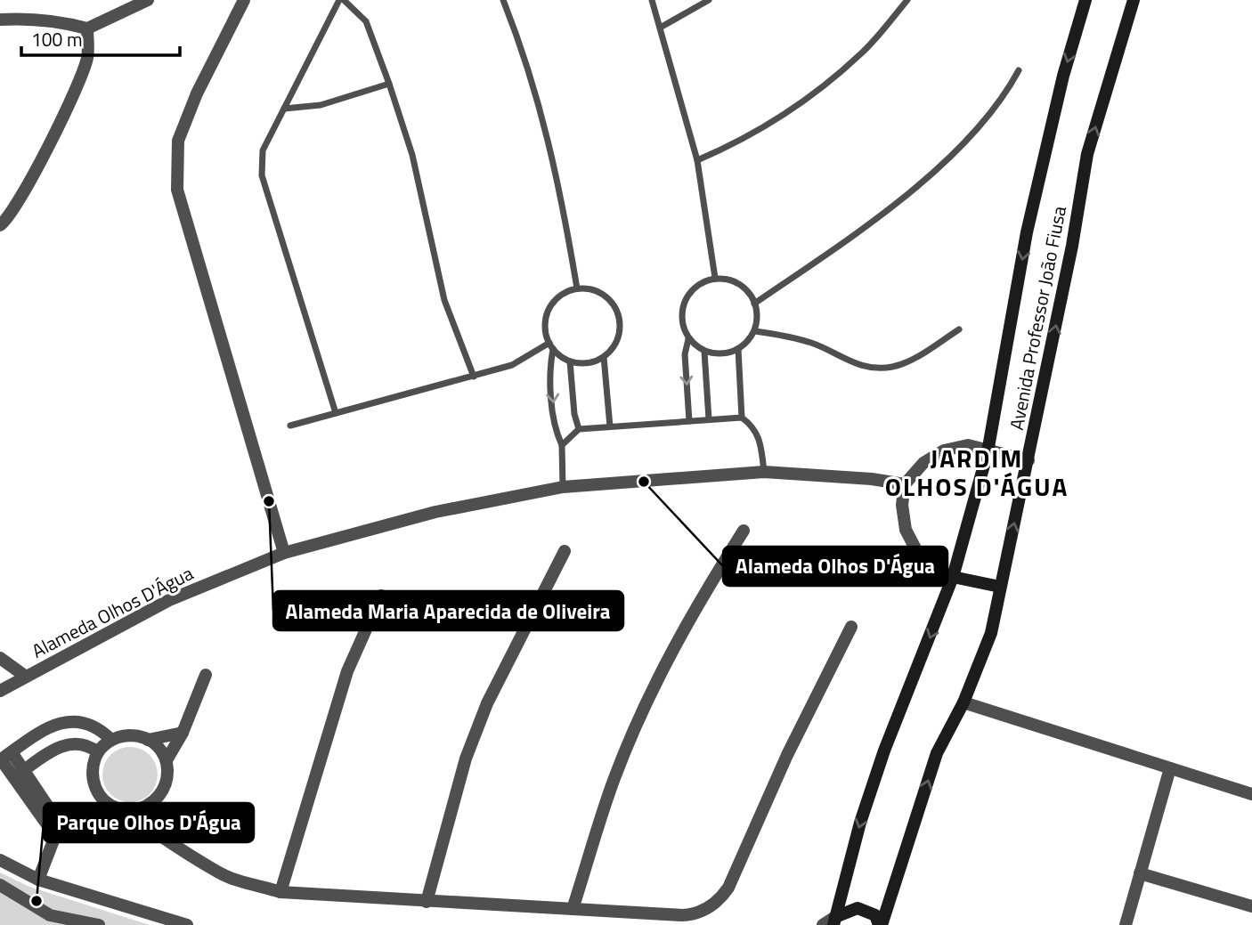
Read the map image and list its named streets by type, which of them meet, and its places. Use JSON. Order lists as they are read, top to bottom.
{
  "streets": {
    "street": ["Avenida Professor João Fiusa", "Alameda Olhos D'Água"]
  },
  "districts": ["JARDIM OLHOS D'ÁGUA"],
  "places": ["Alameda Olhos D'Água", "Alameda Maria Aparecida de Oliveira", "Parque Olhos D'Água"],
  "scale_bar": "100 m"
}
